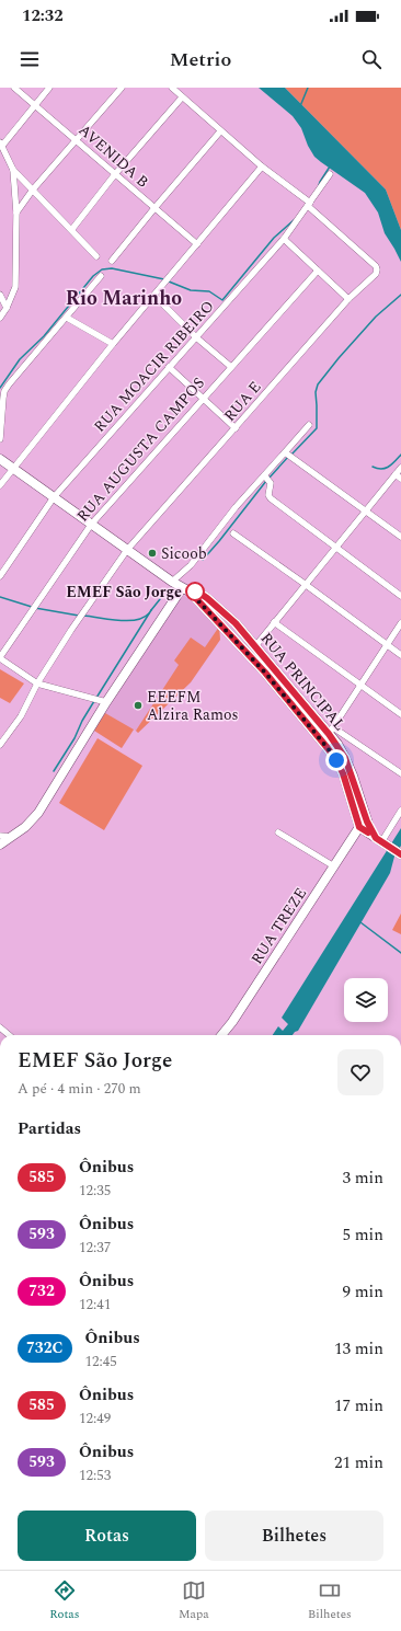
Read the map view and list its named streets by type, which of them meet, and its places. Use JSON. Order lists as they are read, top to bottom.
{
  "streets": {
    "main road": ["RUA PRINCIPAL", "RUA TREZE"],
    "street": [
      "AVENIDA B",
      "RUA MOACIR RIBEIRO",
      "RUA E",
      "RUA AUGUSTA CAMPOS"
    ]
  },
  "crossings": [
    ["RUA MOACIR RIBEIRO", "RUA E"],
    ["RUA MOACIR RIBEIRO", "RUA PRINCIPAL"],
    ["RUA E", "RUA PRINCIPAL"],
    ["RUA AUGUSTA CAMPOS", "RUA PRINCIPAL"],
    ["RUA PRINCIPAL", "RUA TREZE"]
  ],
  "districts": ["Rio Marinho"],
  "places": ["Sicoob", "EMEF São Jorge", "EEEFM Alzira Ramos"],
  "lines": ["bus line 585"],
  "page": {
    "status": "12:32",
    "header": "Metrio",
    "heading": [
      ["EMEF São Jorge", "A pé · 4 min · 270 m"],
      "Partidas"
    ],
    "list": [
      {
        "mark": "585",
        "name": "Ônibus",
        "note": "12:35",
        "value": "3 min"
      },
      {
        "mark": "593",
        "name": "Ônibus",
        "note": "12:37",
        "value": "5 min"
      },
      {
        "mark": "732",
        "name": "Ônibus",
        "note": "12:41",
        "value": "9 min"
      },
      {
        "mark": "732C",
        "name": "Ônibus",
        "note": "12:45",
        "value": "13 min"
      },
      {
        "mark": "585",
        "name": "Ônibus",
        "note": "12:49",
        "value": "17 min"
      },
      {
        "mark": "593",
        "name": "Ônibus",
        "note": "12:53",
        "value": "21 min"
      }
    ],
    "buttons": ["Rotas", "Bilhetes"],
    "tabs": ["Rotas", "Mapa", "Bilhetes"]
  }
}
